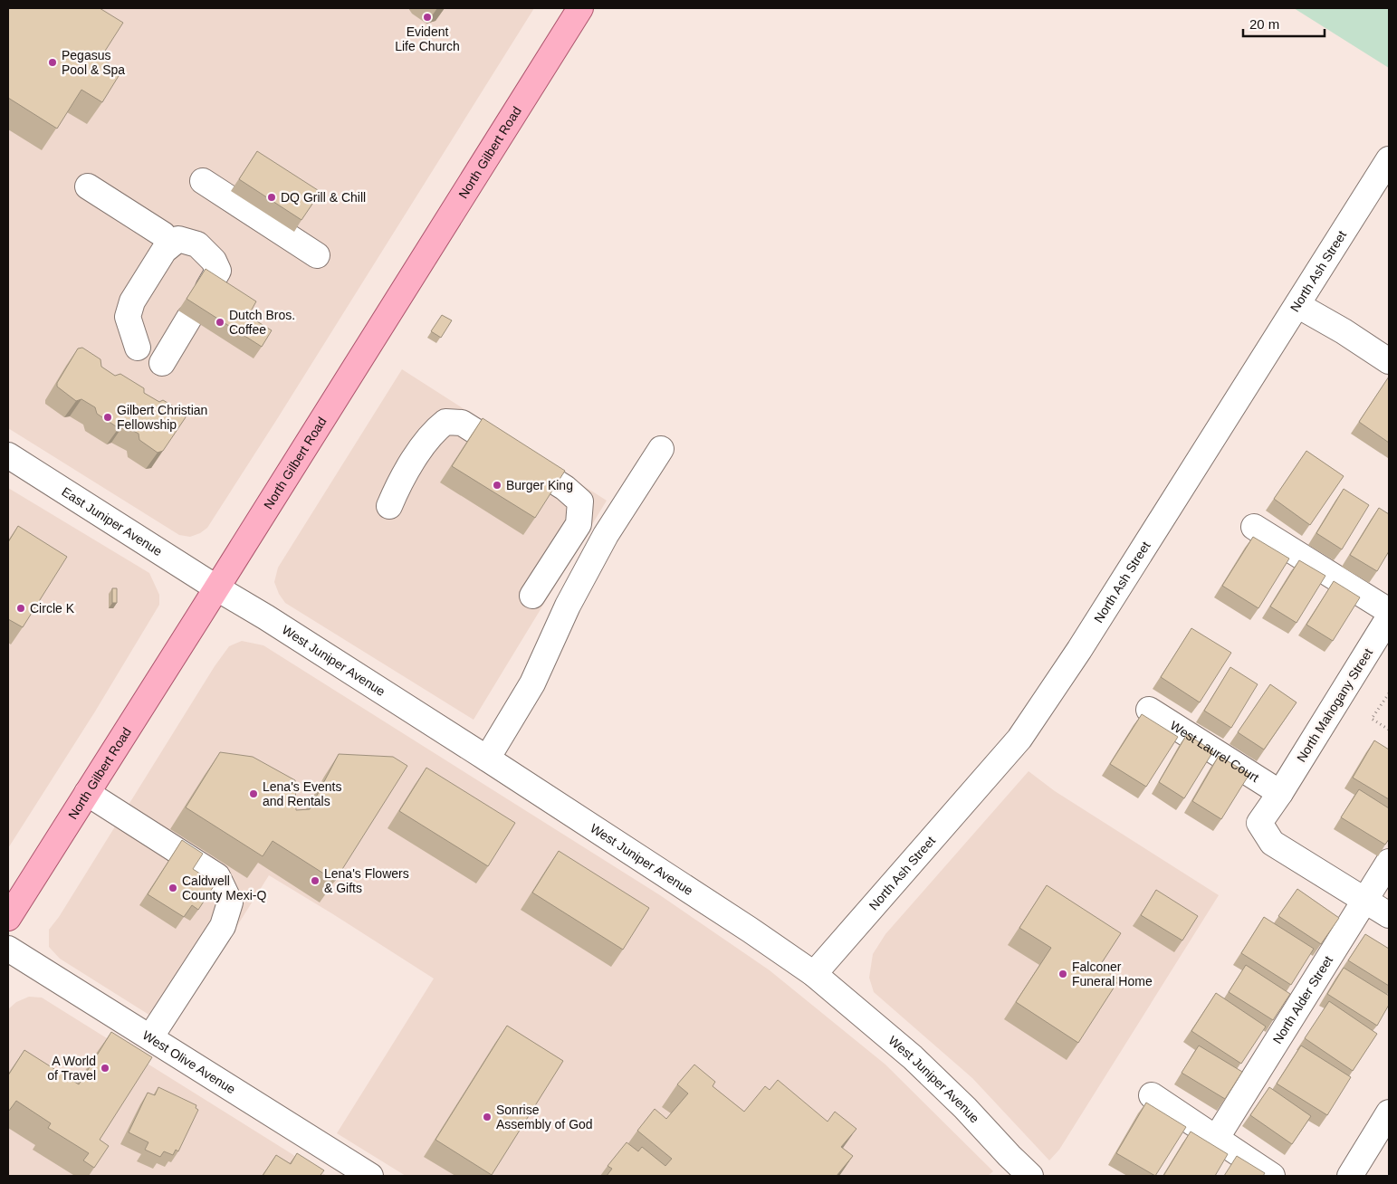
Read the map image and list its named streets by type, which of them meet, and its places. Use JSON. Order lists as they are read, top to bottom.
{
  "streets": {
    "main road": ["North Gilbert Road"],
    "street": [
      "North Ash Street",
      "East Juniper Avenue",
      "West Juniper Avenue",
      "North Mahogany Street",
      "West Laurel Court",
      "North Alder Street",
      "West Olive Avenue"
    ]
  },
  "crossings": [
    ["North Gilbert Road", "East Juniper Avenue"],
    ["North Gilbert Road", "West Juniper Avenue"],
    ["North Ash Street", "West Juniper Avenue"],
    ["East Juniper Avenue", "West Juniper Avenue"],
    ["North Mahogany Street", "West Laurel Court"],
    ["North Mahogany Street", "North Alder Street"]
  ],
  "places": [
    "Evident Life Church",
    "Pegasus Pool & Spa",
    "DQ Grill & Chill",
    "Dutch Bros. Coffee",
    "Gilbert Christian Fellowship",
    "Burger King",
    "Circle K",
    "Lena's Events and Rentals",
    "Lena's Flowers & Gifts",
    "Caldwell County Mexi-Q",
    "Falconer Funeral Home",
    "A World of Travel",
    "Sonrise Assembly of God"
  ],
  "scale_bar": "20 m"
}
